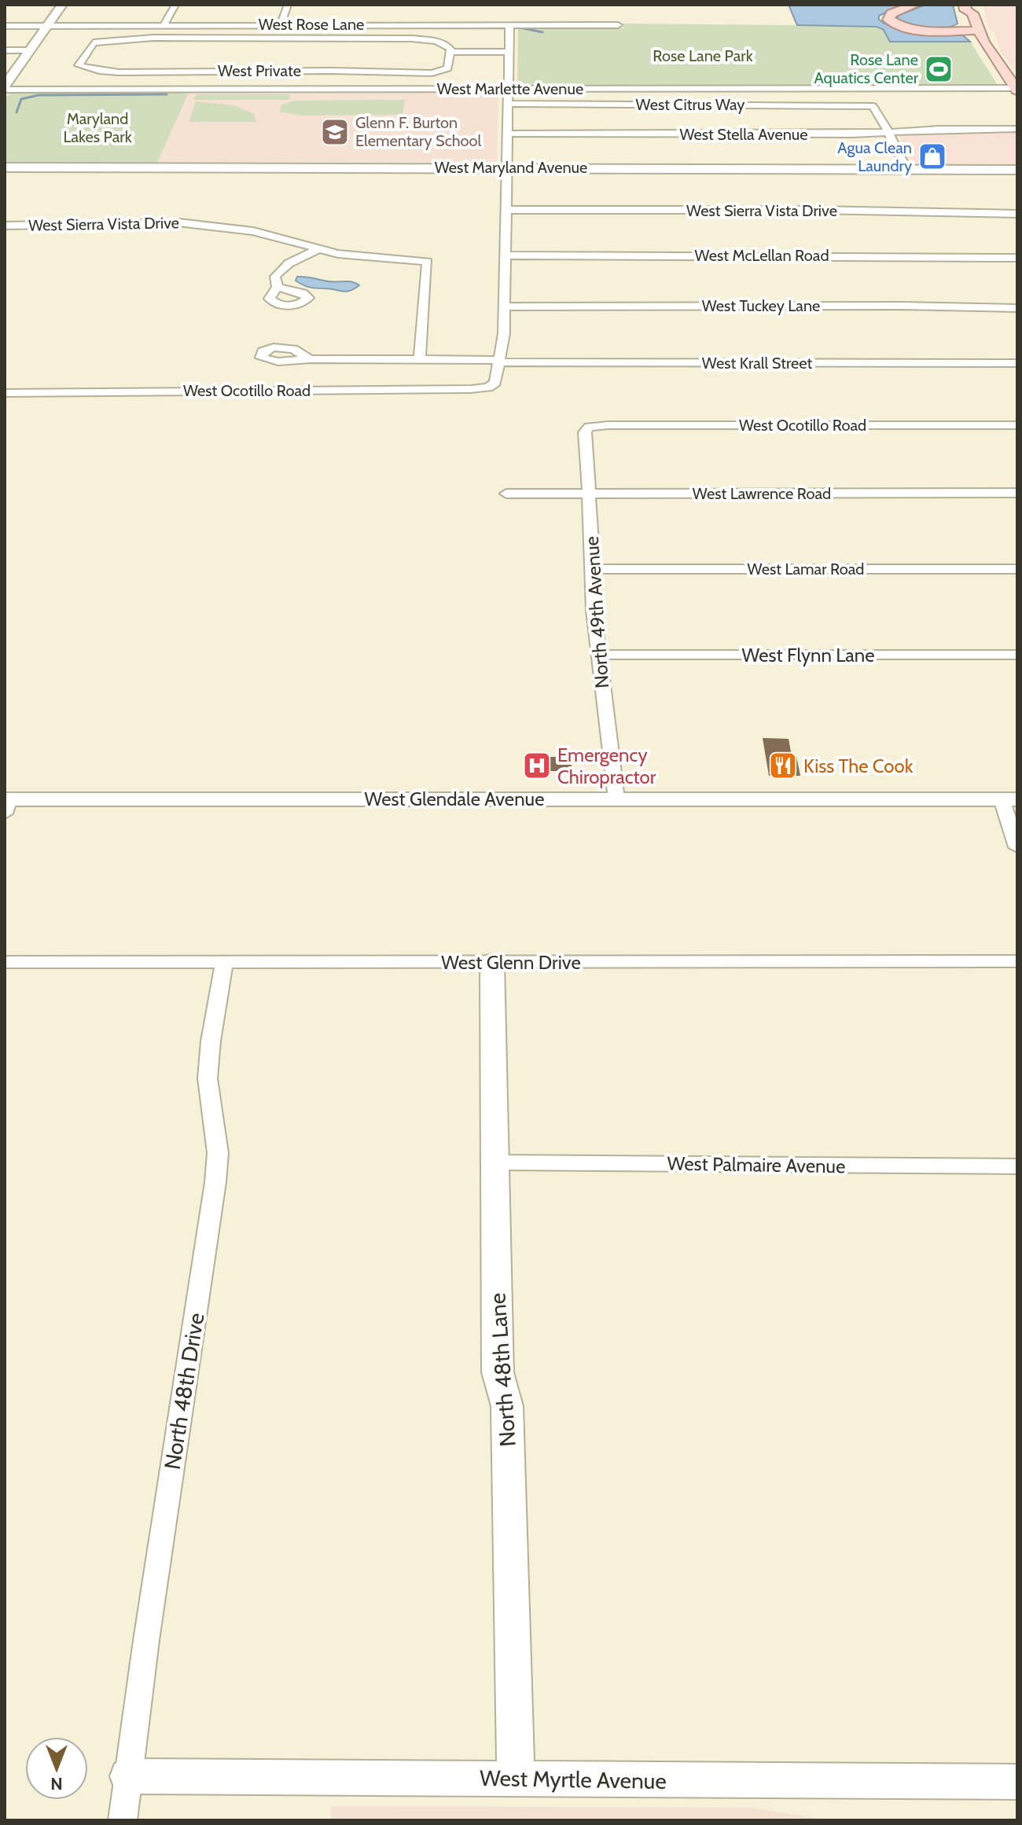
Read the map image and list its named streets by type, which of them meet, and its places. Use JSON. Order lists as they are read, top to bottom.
{
  "streets": {
    "street": [
      "West Rose Lane",
      "West Private",
      "West Marlette Avenue",
      "West Citrus Way",
      "West Stella Avenue",
      "West Maryland Avenue",
      "West Sierra Vista Drive",
      "West McLellan Road",
      "West Tuckey Lane",
      "West Krall Street",
      "West Ocotillo Road",
      "West Lawrence Road",
      "West Lamar Road",
      "North 49th Avenue",
      "West Flynn Lane",
      "West Glendale Avenue",
      "West Glenn Drive",
      "West Palmaire Avenue",
      "North 48th Lane",
      "North 48th Drive",
      "West Myrtle Avenue"
    ]
  },
  "crossings": [
    ["West Citrus Way", "West Stella Avenue"],
    ["West Sierra Vista Drive", "West Krall Street"],
    ["West Krall Street", "West Ocotillo Road"],
    ["West Ocotillo Road", "North 49th Avenue"],
    ["West Lawrence Road", "North 49th Avenue"],
    ["West Lamar Road", "North 49th Avenue"],
    ["North 49th Avenue", "West Flynn Lane"],
    ["North 49th Avenue", "West Glendale Avenue"],
    ["West Glenn Drive", "North 48th Lane"],
    ["West Glenn Drive", "North 48th Drive"],
    ["West Palmaire Avenue", "North 48th Lane"],
    ["North 48th Lane", "West Myrtle Avenue"],
    ["North 48th Drive", "West Myrtle Avenue"]
  ],
  "parks": ["Rose Lane Park", "Maryland Lakes Park"],
  "places": {
    "sports": ["Rose Lane Aquatics Center"],
    "school or university": ["Glenn F. Burton Elementary School"],
    "shop": ["Agua Clean Laundry"],
    "hospital": ["Emergency Chiropractor"],
    "restaurant": ["Kiss The Cook"]
  },
  "north": "bottom"
}
